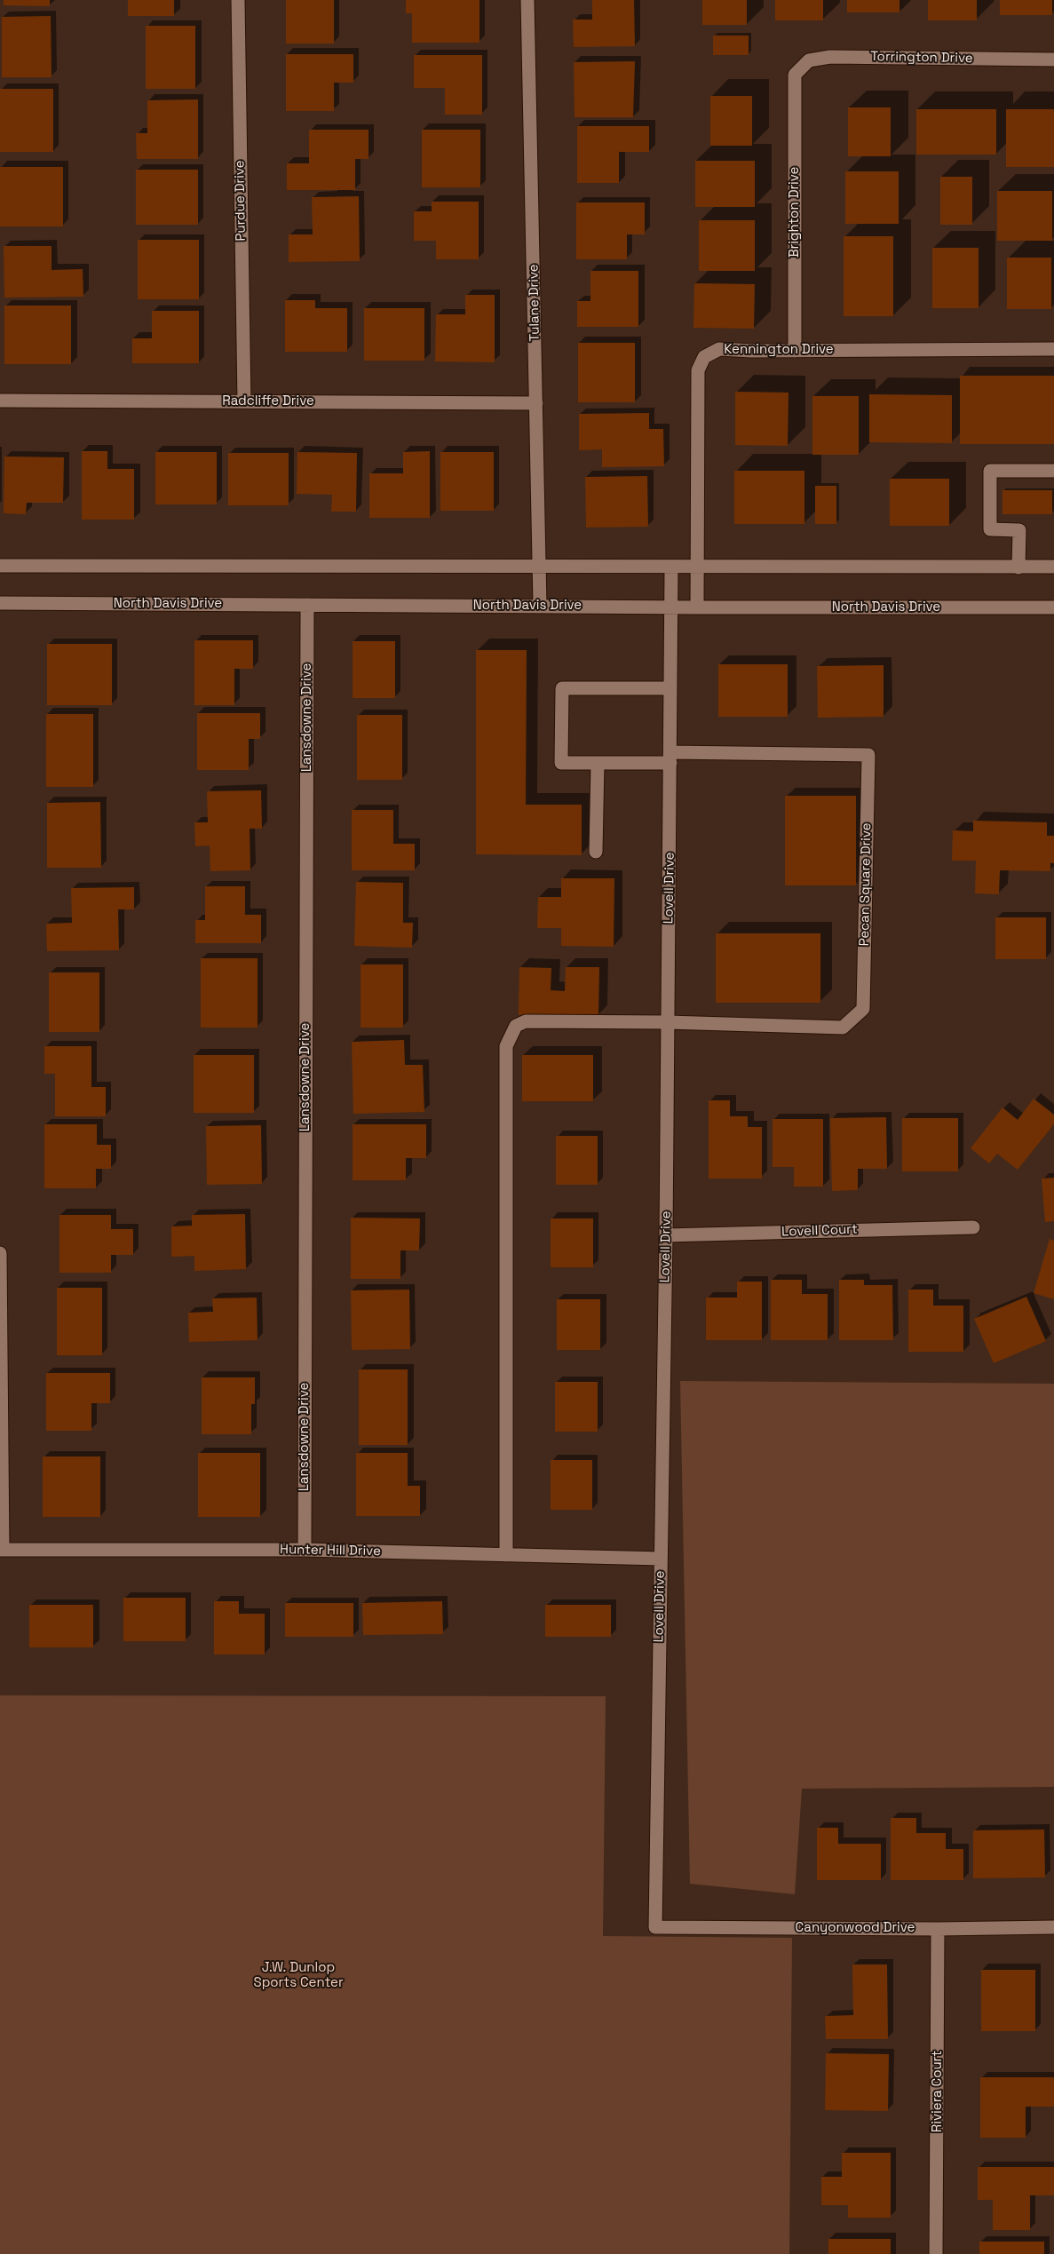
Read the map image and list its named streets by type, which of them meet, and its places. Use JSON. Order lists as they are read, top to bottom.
{
  "streets": {
    "street": [
      "Torrington Drive",
      "Purdue Drive",
      "Brighton Drive",
      "Tulane Drive",
      "Kennington Drive",
      "Radcliffe Drive",
      "North Davis Drive",
      "Lansdowne Drive",
      "Pecan Square Drive",
      "Lovell Drive",
      "Lovell Court",
      "Hunter Hill Drive",
      "Canyonwood Drive",
      "Riviera Court"
    ]
  },
  "crossings": [
    ["Torrington Drive", "Brighton Drive"],
    ["Purdue Drive", "Radcliffe Drive"],
    ["Brighton Drive", "Kennington Drive"],
    ["Tulane Drive", "Radcliffe Drive"],
    ["Tulane Drive", "North Davis Drive"],
    ["Kennington Drive", "North Davis Drive"],
    ["North Davis Drive", "Lansdowne Drive"],
    ["North Davis Drive", "Lovell Drive"],
    ["Lansdowne Drive", "Hunter Hill Drive"],
    ["Pecan Square Drive", "Lovell Drive"],
    ["Lovell Drive", "Lovell Court"],
    ["Lovell Drive", "Hunter Hill Drive"],
    ["Lovell Drive", "Canyonwood Drive"],
    ["Canyonwood Drive", "Riviera Court"]
  ],
  "parks": ["J.W. Dunlop Sports Center"]
}
